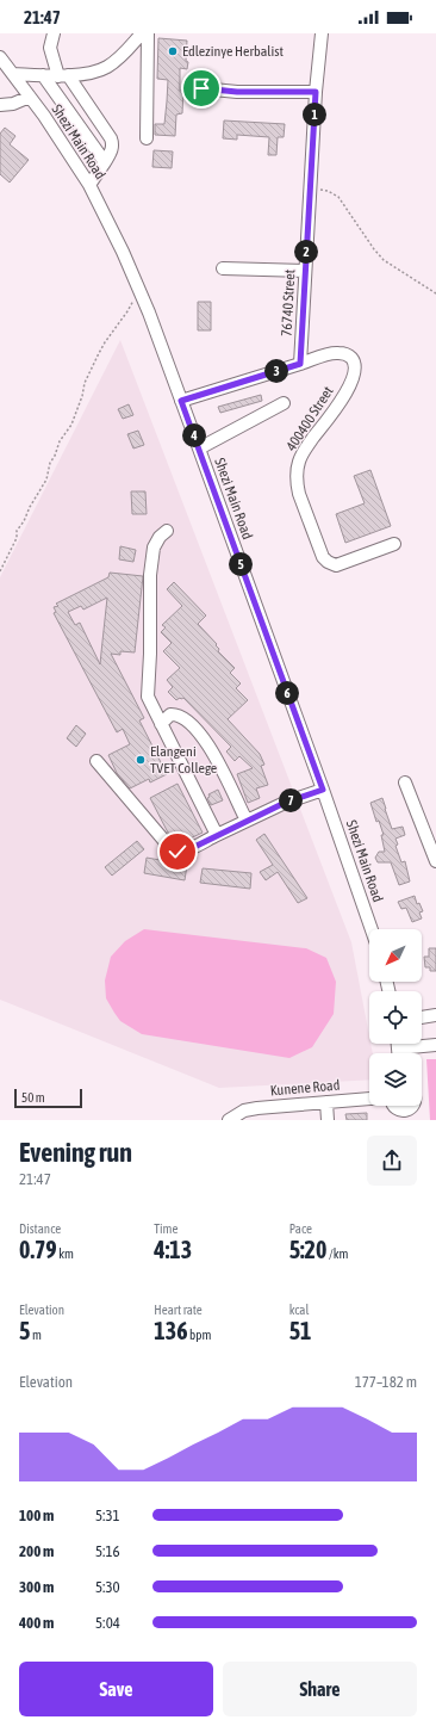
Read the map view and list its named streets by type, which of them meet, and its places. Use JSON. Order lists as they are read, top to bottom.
{
  "streets": {
    "street": [
      "Shezi Main Road",
      "76740 Street",
      "400400 Street",
      "Kunene Road"
    ]
  },
  "crossings": [
    ["76740 Street", "400400 Street"]
  ],
  "places": ["Edlezinye Herbalist", "Elangeni TVET College"],
  "scale_bar": "50 m",
  "north": "bottom left",
  "page": {
    "status": "21:47",
    "pins": [
      "1",
      "2",
      "3",
      "4",
      "5",
      "6",
      "7"
    ],
    "scale": "50 m",
    "heading": ["Evening run", "21:47"],
    "stats": [
      ["Distance", "0.79 km"],
      ["Time", "4:13"],
      ["Pace", "5:20 /km"],
      ["Elevation", "5 m"],
      ["Heart rate", "136 bpm"],
      ["kcal", "51"]
    ],
    "chart": ["Elevation", "177–182 m"],
    "list": [
      {
        "name": "100 m",
        "note": "5:31"
      },
      {
        "name": "200 m",
        "note": "5:16"
      },
      {
        "name": "300 m",
        "note": "5:30"
      },
      {
        "name": "400 m",
        "note": "5:04"
      }
    ],
    "buttons": ["Save", "Share"]
  }
}
